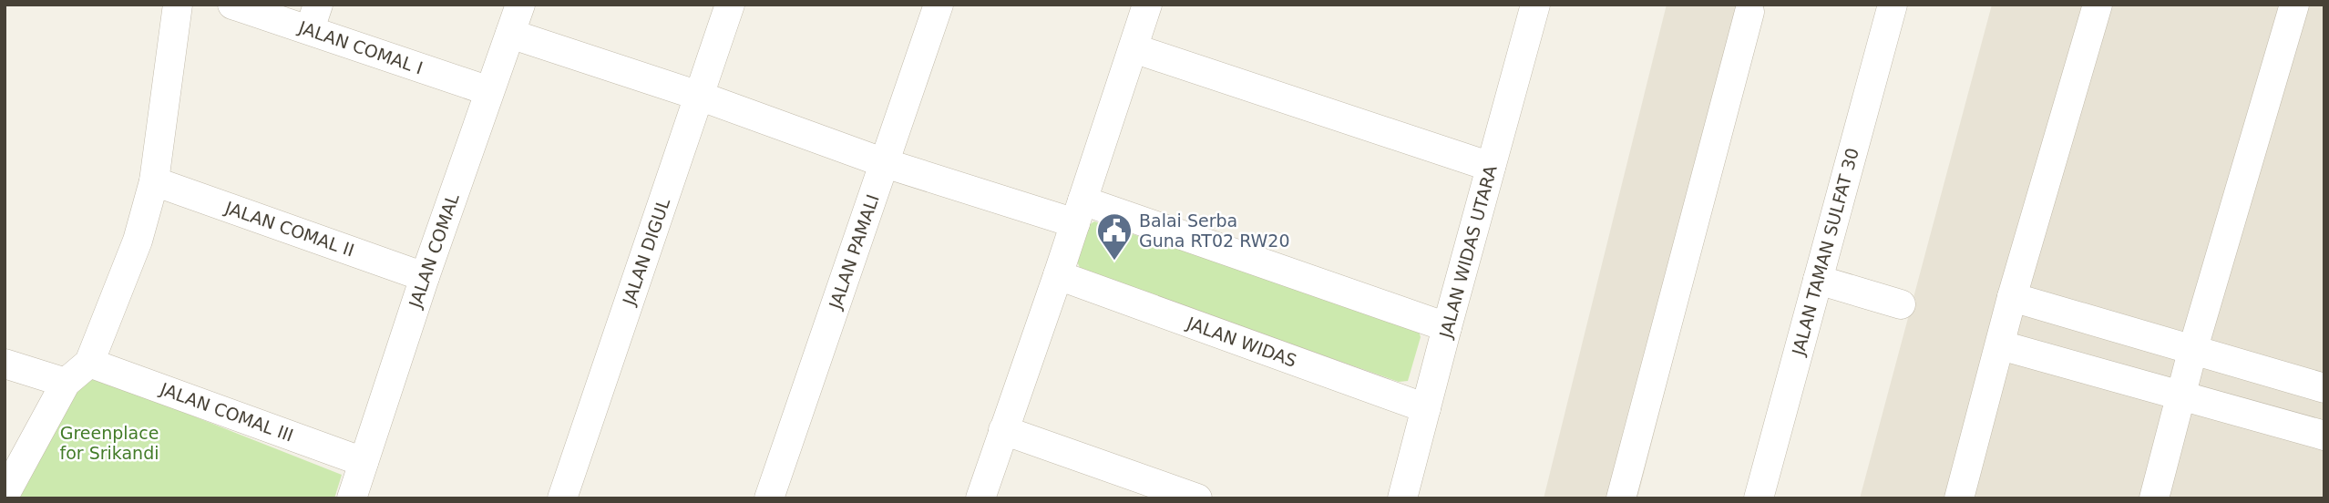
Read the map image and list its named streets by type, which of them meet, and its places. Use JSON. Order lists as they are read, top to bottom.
{
  "streets": {
    "street": [
      "JALAN COMAL I",
      "JALAN COMAL II",
      "JALAN COMAL",
      "JALAN DIGUL",
      "JALAN PAMALI",
      "JALAN WIDAS UTARA",
      "JALAN TAMAN SULFAT 30",
      "JALAN WIDAS",
      "JALAN COMAL III"
    ]
  },
  "crossings": [
    ["JALAN COMAL I", "JALAN COMAL"],
    ["JALAN COMAL II", "JALAN COMAL"],
    ["JALAN COMAL", "JALAN COMAL III"],
    ["JALAN WIDAS UTARA", "JALAN WIDAS"]
  ],
  "parks": ["Greenplace for Srikandi"],
  "places": {
    "public building": ["Balai Serba Guna RT02 RW20"]
  }
}
